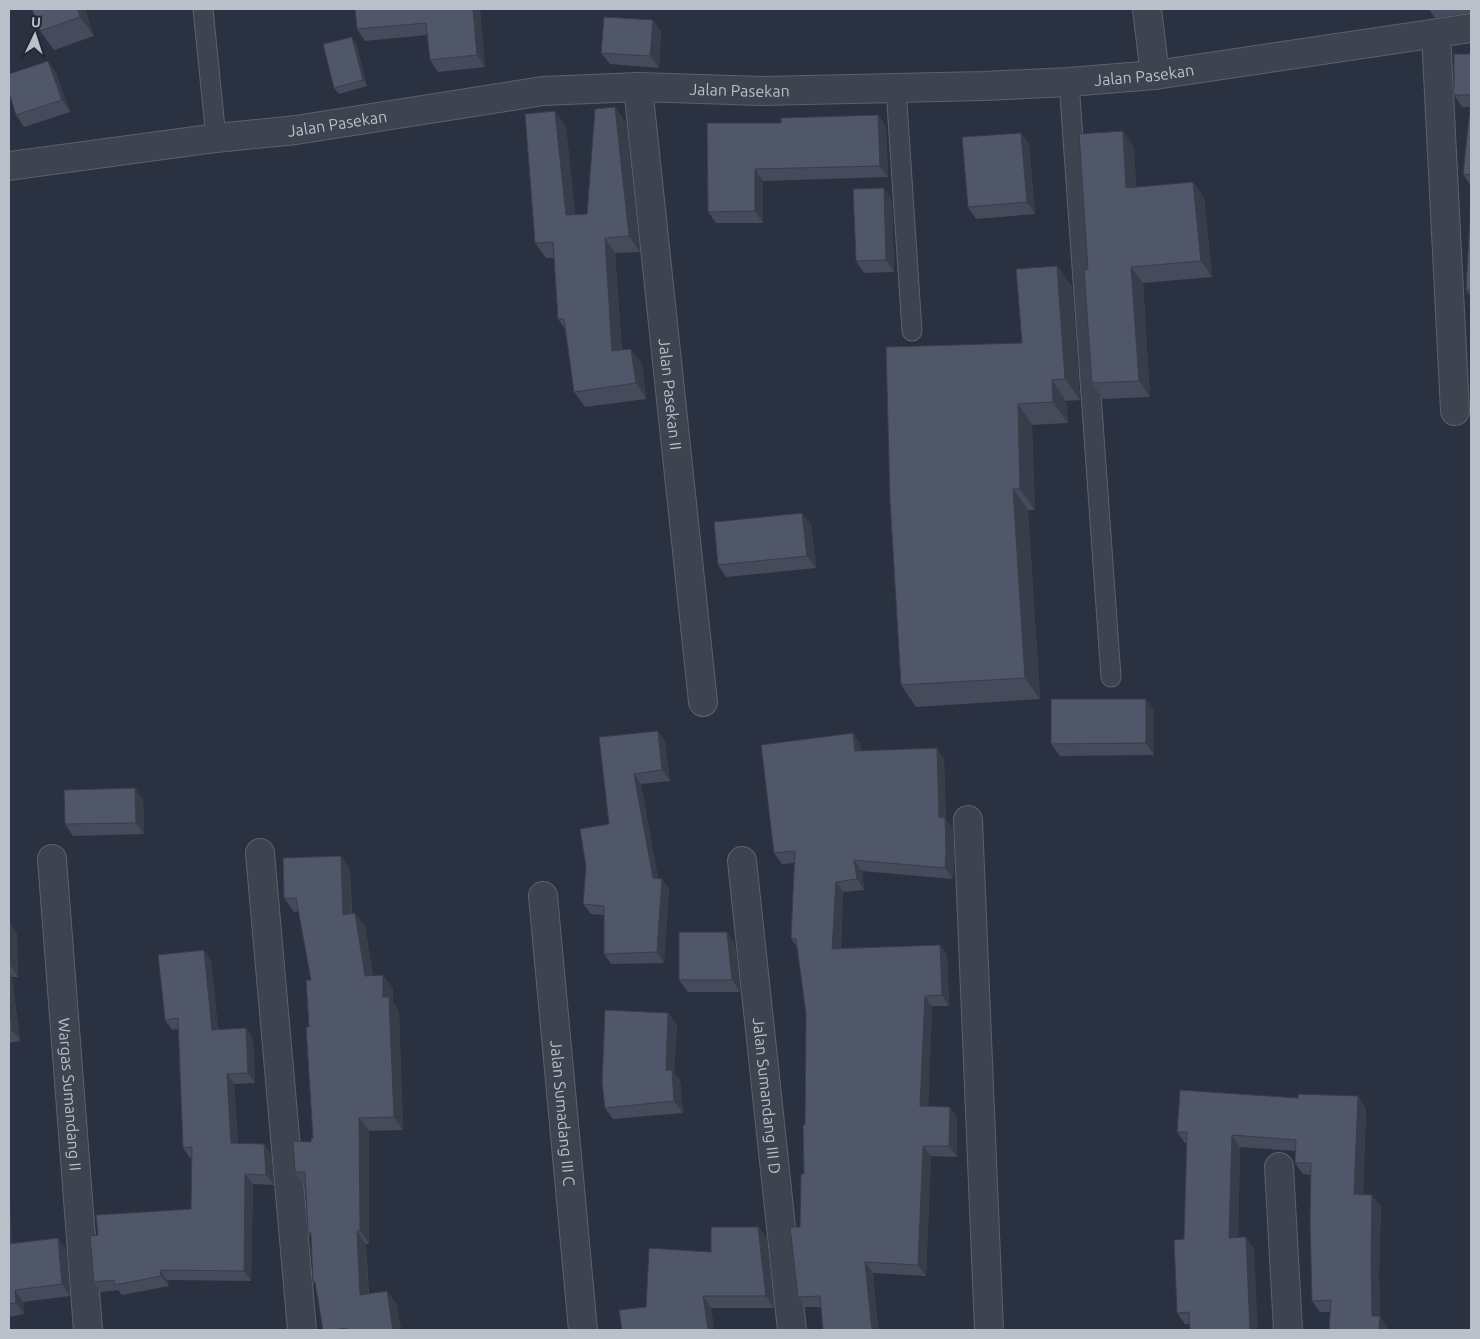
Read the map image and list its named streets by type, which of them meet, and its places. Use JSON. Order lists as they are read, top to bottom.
{
  "streets": {
    "street": [
      "Jalan Pasekan",
      "Jalan Pasekan II",
      "Wargas Sumandang II",
      "Jalan Sumandang III D",
      "Jalan Sumadang III C"
    ]
  },
  "crossings": [
    ["Jalan Pasekan", "Jalan Pasekan II"]
  ],
  "north": "top"
}
